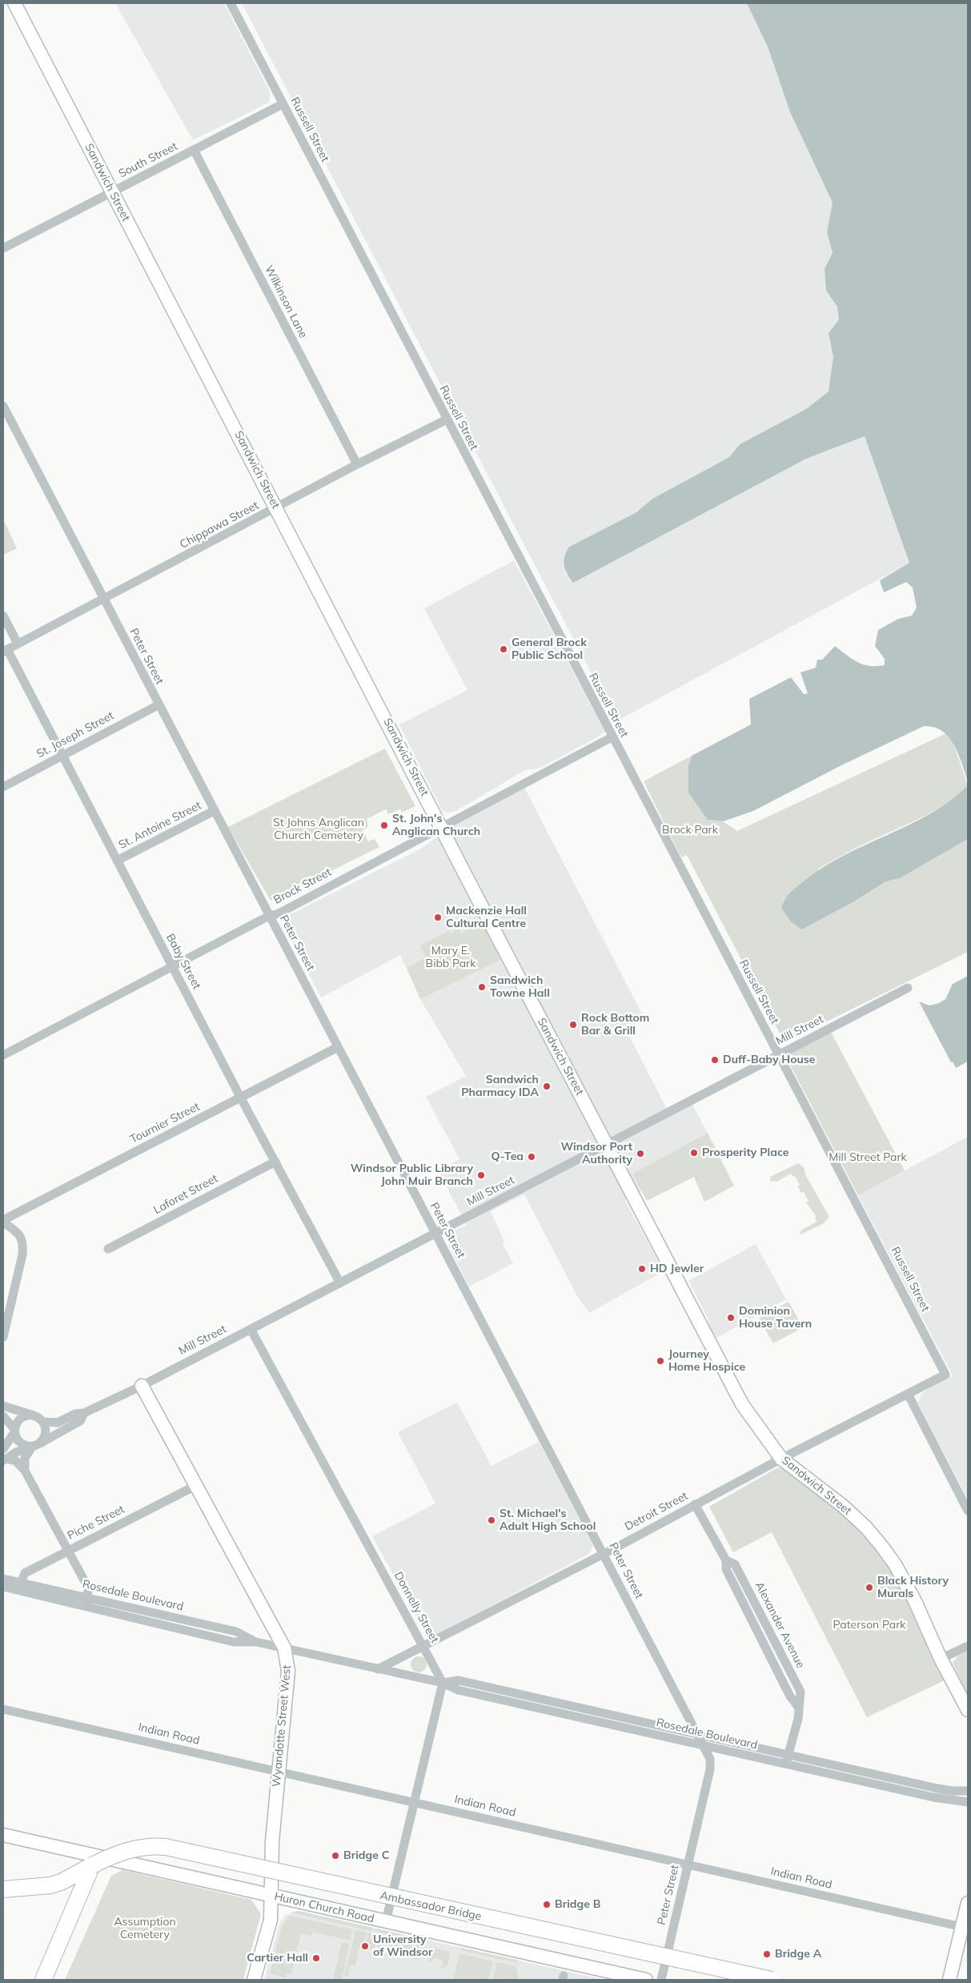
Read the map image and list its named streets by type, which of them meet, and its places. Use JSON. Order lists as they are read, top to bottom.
{
  "streets": {
    "highway": ["Ambassador Bridge"],
    "main road": ["Sandwich Street", "Wyandotte Street West", "Huron Church Road"],
    "street": [
      "Russell Street",
      "South Street",
      "Wilkinson Lane",
      "Chippawa Street",
      "Peter Street",
      "St. Joseph Street",
      "St. Antoine Street",
      "Brock Street",
      "Baby Street",
      "Mill Street",
      "Tournier Street",
      "Laforet Street",
      "Detroit Street",
      "Piche Street",
      "Rosedale Boulevard",
      "Donnelly Street",
      "Alexander Avenue",
      "Indian Road"
    ]
  },
  "crossings": [
    ["Russell Street", "South Street"],
    ["Russell Street", "Chippawa Street"],
    ["Russell Street", "Brock Street"],
    ["Russell Street", "Mill Street"],
    ["Russell Street", "Detroit Street"],
    ["South Street", "Sandwich Street"],
    ["South Street", "Wilkinson Lane"],
    ["Sandwich Street", "Chippawa Street"],
    ["Sandwich Street", "Brock Street"],
    ["Sandwich Street", "Mill Street"],
    ["Sandwich Street", "Detroit Street"],
    ["Wilkinson Lane", "Chippawa Street"],
    ["Chippawa Street", "Peter Street"],
    ["Chippawa Street", "Baby Street"],
    ["Peter Street", "St. Joseph Street"],
    ["Peter Street", "St. Antoine Street"],
    ["Peter Street", "Brock Street"],
    ["Peter Street", "Mill Street"],
    ["Peter Street", "Tournier Street"],
    ["Peter Street", "Detroit Street"],
    ["Peter Street", "Rosedale Boulevard"],
    ["Peter Street", "Indian Road"],
    ["St. Joseph Street", "Baby Street"],
    ["St. Antoine Street", "Baby Street"],
    ["Brock Street", "Baby Street"],
    ["Baby Street", "Mill Street"],
    ["Baby Street", "Tournier Street"],
    ["Baby Street", "Laforet Street"],
    ["Mill Street", "Donnelly Street"],
    ["Mill Street", "Wyandotte Street West"],
    ["Detroit Street", "Rosedale Boulevard"],
    ["Detroit Street", "Donnelly Street"],
    ["Detroit Street", "Alexander Avenue"],
    ["Piche Street", "Rosedale Boulevard"],
    ["Piche Street", "Wyandotte Street West"],
    ["Rosedale Boulevard", "Donnelly Street"],
    ["Rosedale Boulevard", "Alexander Avenue"],
    ["Rosedale Boulevard", "Wyandotte Street West"],
    ["Wyandotte Street West", "Indian Road"],
    ["Wyandotte Street West", "Huron Church Road"]
  ],
  "parks": [
    "St Johns Anglican Church Cemetery",
    "Brock Park",
    "Mary E. Bibb Park",
    "Mill Street Park",
    "Paterson Park",
    "Assumption Cemetery"
  ],
  "places": [
    "General Brock Public School",
    "St. John's Anglican Church",
    "Mackenzie Hall Cultural Centre",
    "Sandwich Towne Hall",
    "Rock Bottom Bar & Grill",
    "Duff-Baby House",
    "Sandwich Pharmacy IDA",
    "Prosperity Place",
    "Windsor Port Authority",
    "Q-Tea",
    "Windsor Public Library John Muir Branch",
    "HD Jewler",
    "Dominion House Tavern",
    "Journey Home Hospice",
    "St. Michael's Adult High School",
    "Black History Murals",
    "Bridge C",
    "Bridge B",
    "University of Windsor",
    "Bridge A",
    "Cartier Hall"
  ]
}
